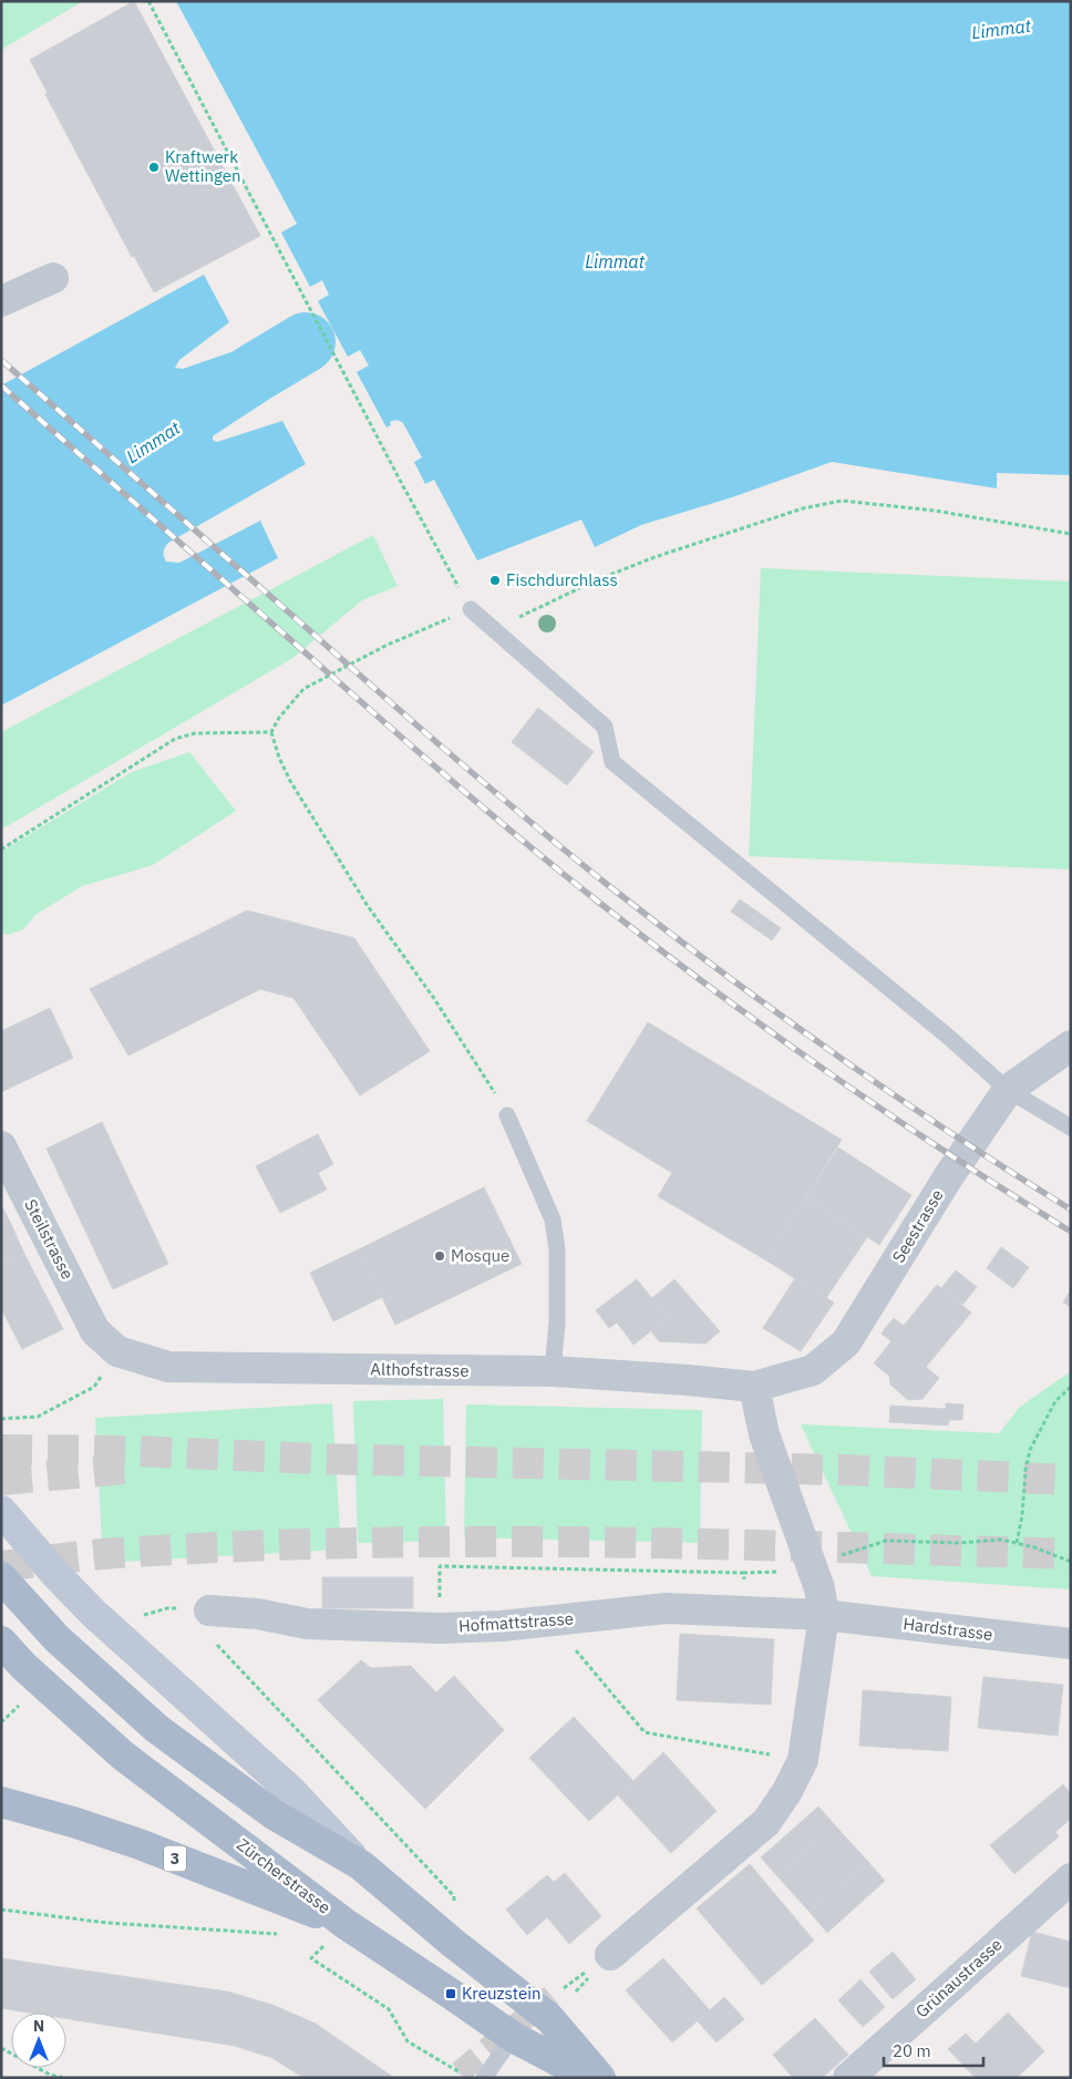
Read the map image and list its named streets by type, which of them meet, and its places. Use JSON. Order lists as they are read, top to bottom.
{
  "streets": {
    "main road": ["3", "Zürcherstrasse"],
    "street": [
      "Seestrasse",
      "Steilstrasse",
      "Althofstrasse",
      "Hofmattstrasse",
      "Hardstrasse",
      "Grünaustrasse"
    ]
  },
  "crossings": [
    ["Seestrasse", "Althofstrasse"],
    ["Steilstrasse", "Althofstrasse"],
    ["Hofmattstrasse", "Hardstrasse"],
    ["3", "Zürcherstrasse"]
  ],
  "water": ["Limmat"],
  "places": {
    "other": ["Kraftwerk Wettingen", "Fischdurchlass", "Mosque"],
    "transit": ["Kreuzstein"]
  },
  "scale_bar": "20 m",
  "north": "top"
}
